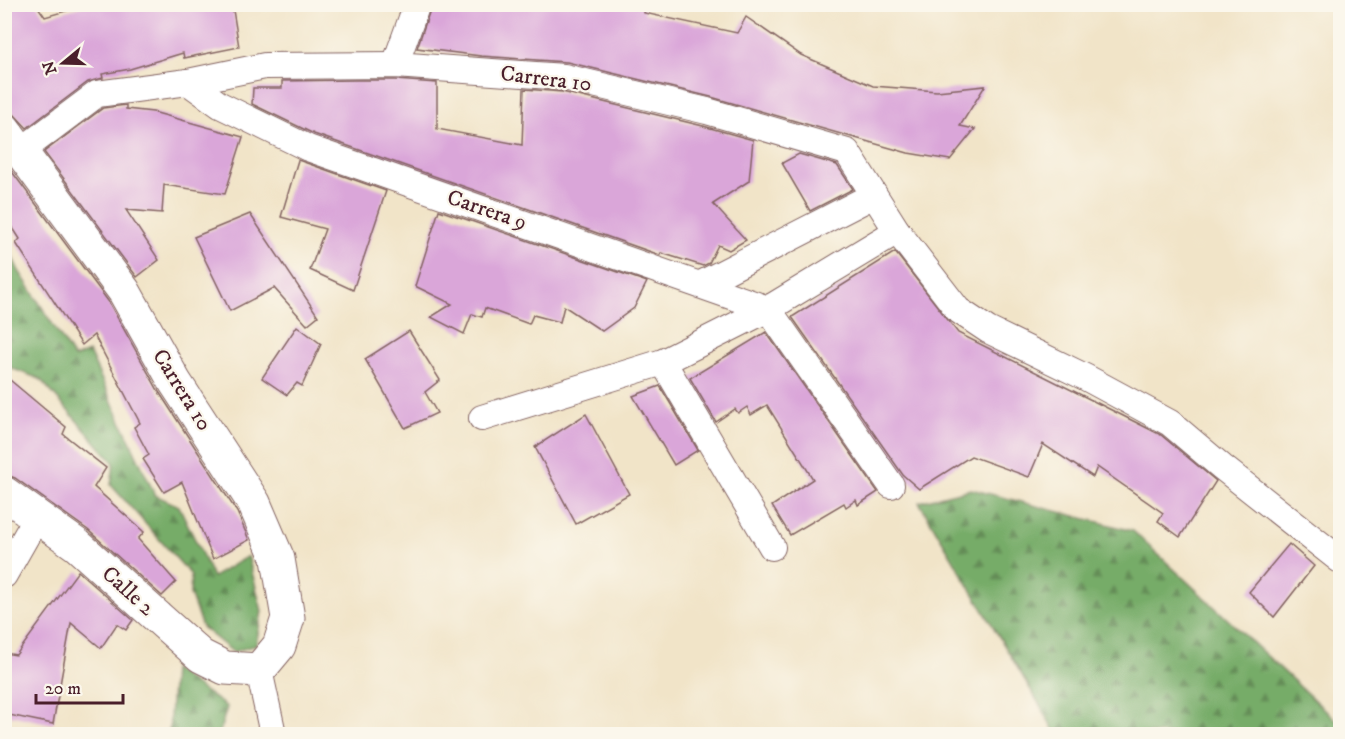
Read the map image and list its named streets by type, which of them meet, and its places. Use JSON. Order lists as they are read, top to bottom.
{
  "streets": {
    "street": ["Carrera 10", "Carrera 9", "Calle 2"]
  },
  "crossings": [
    ["Carrera 10", "Carrera 9"],
    ["Carrera 10", "Calle 2"]
  ],
  "scale_bar": "20 m",
  "north": "left"
}
